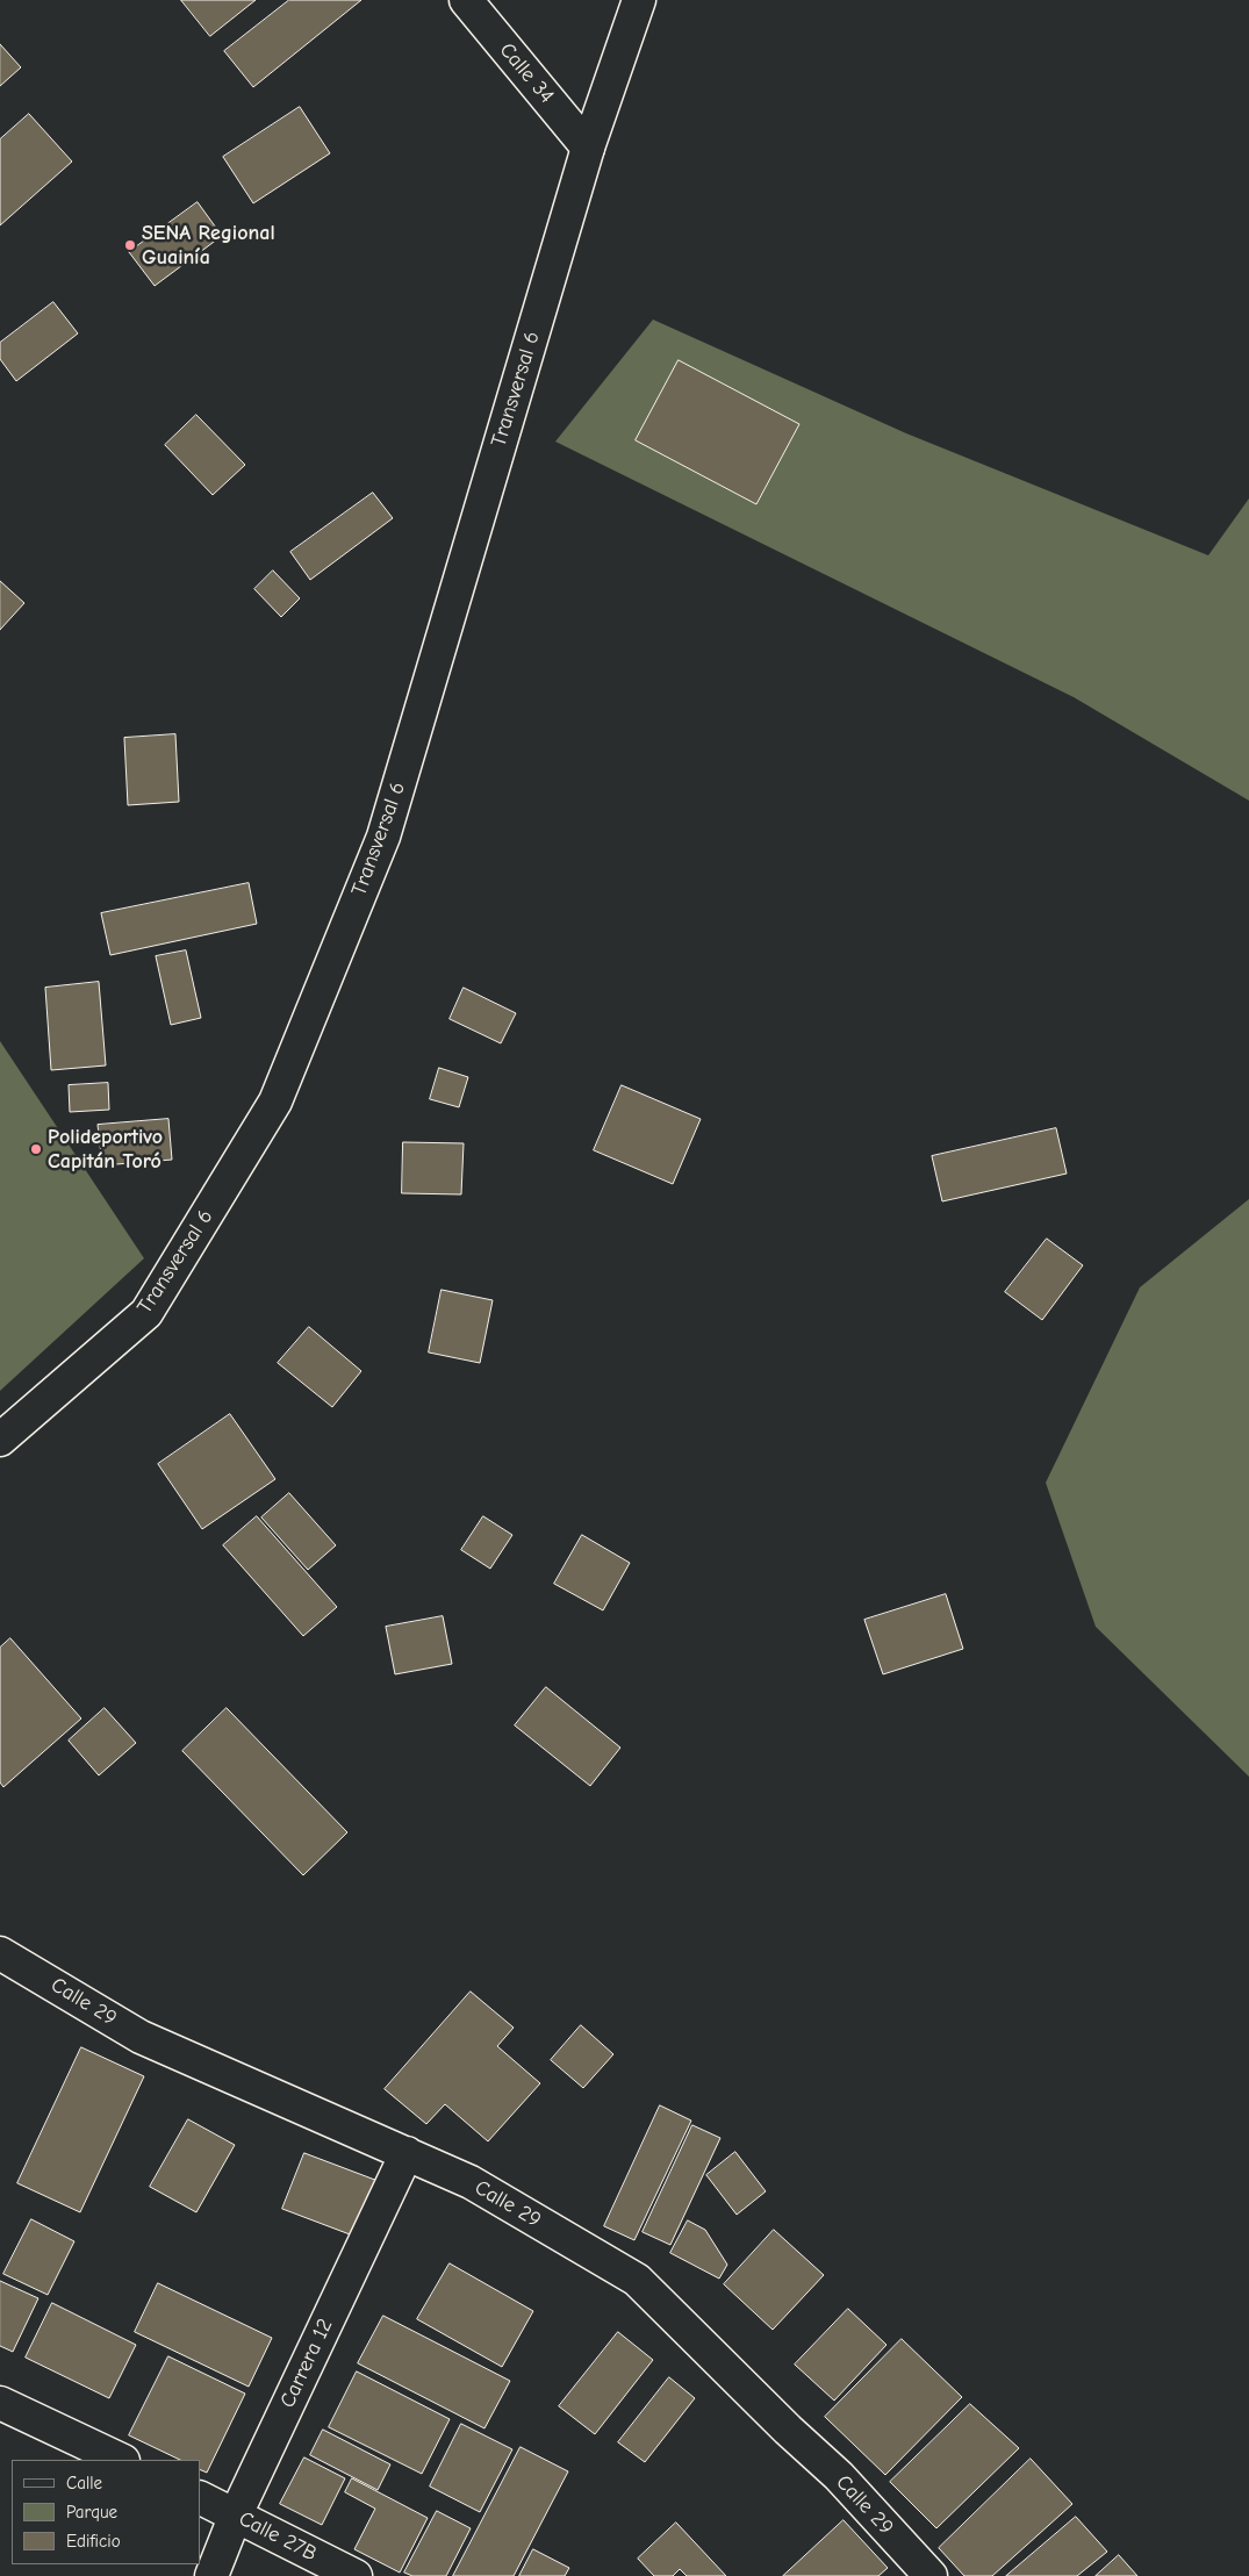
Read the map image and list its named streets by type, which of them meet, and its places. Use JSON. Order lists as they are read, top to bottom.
{
  "streets": {
    "street": [
      "Calle 34",
      "Transversal 6",
      "Calle 29",
      "Carrera 12",
      "Calle 27B"
    ]
  },
  "crossings": [
    ["Calle 34", "Transversal 6"],
    ["Calle 29", "Carrera 12"],
    ["Carrera 12", "Calle 27B"]
  ],
  "places": ["SENA Regional Guainía", "Polideportivo Capitán Toró"],
  "legend": ["Calle", "Parque", "Edificio"]
}
